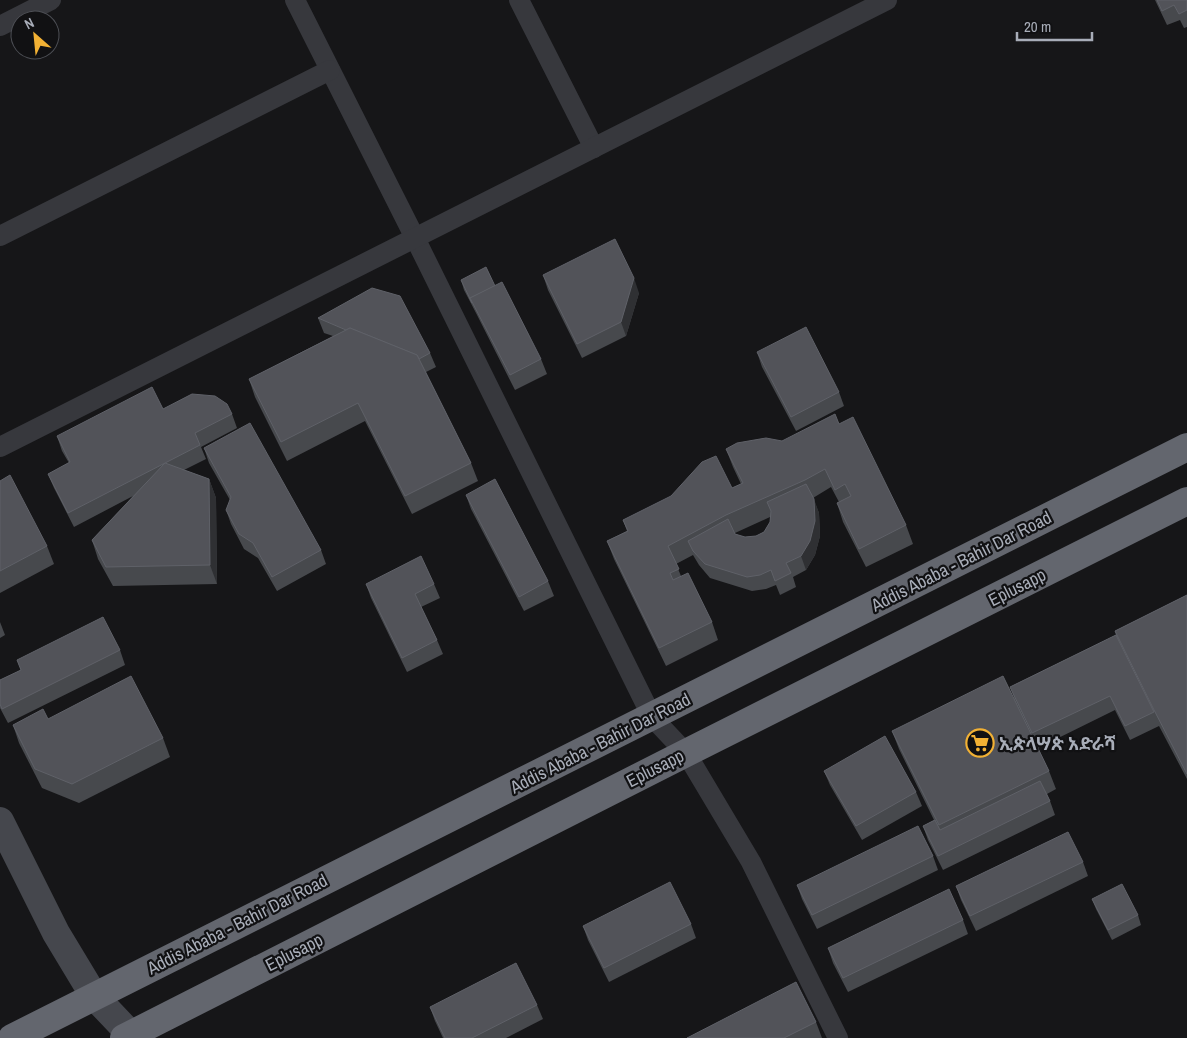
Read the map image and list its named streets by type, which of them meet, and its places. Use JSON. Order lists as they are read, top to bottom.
{
  "streets": {
    "highway": ["Addis Ababa - Bahir Dar Road", "Eplusapp"]
  },
  "places": {
    "supermarket": ["ኢጵላሣጵ አድራሻ"]
  },
  "scale_bar": "20 m",
  "north": "top left"
}
